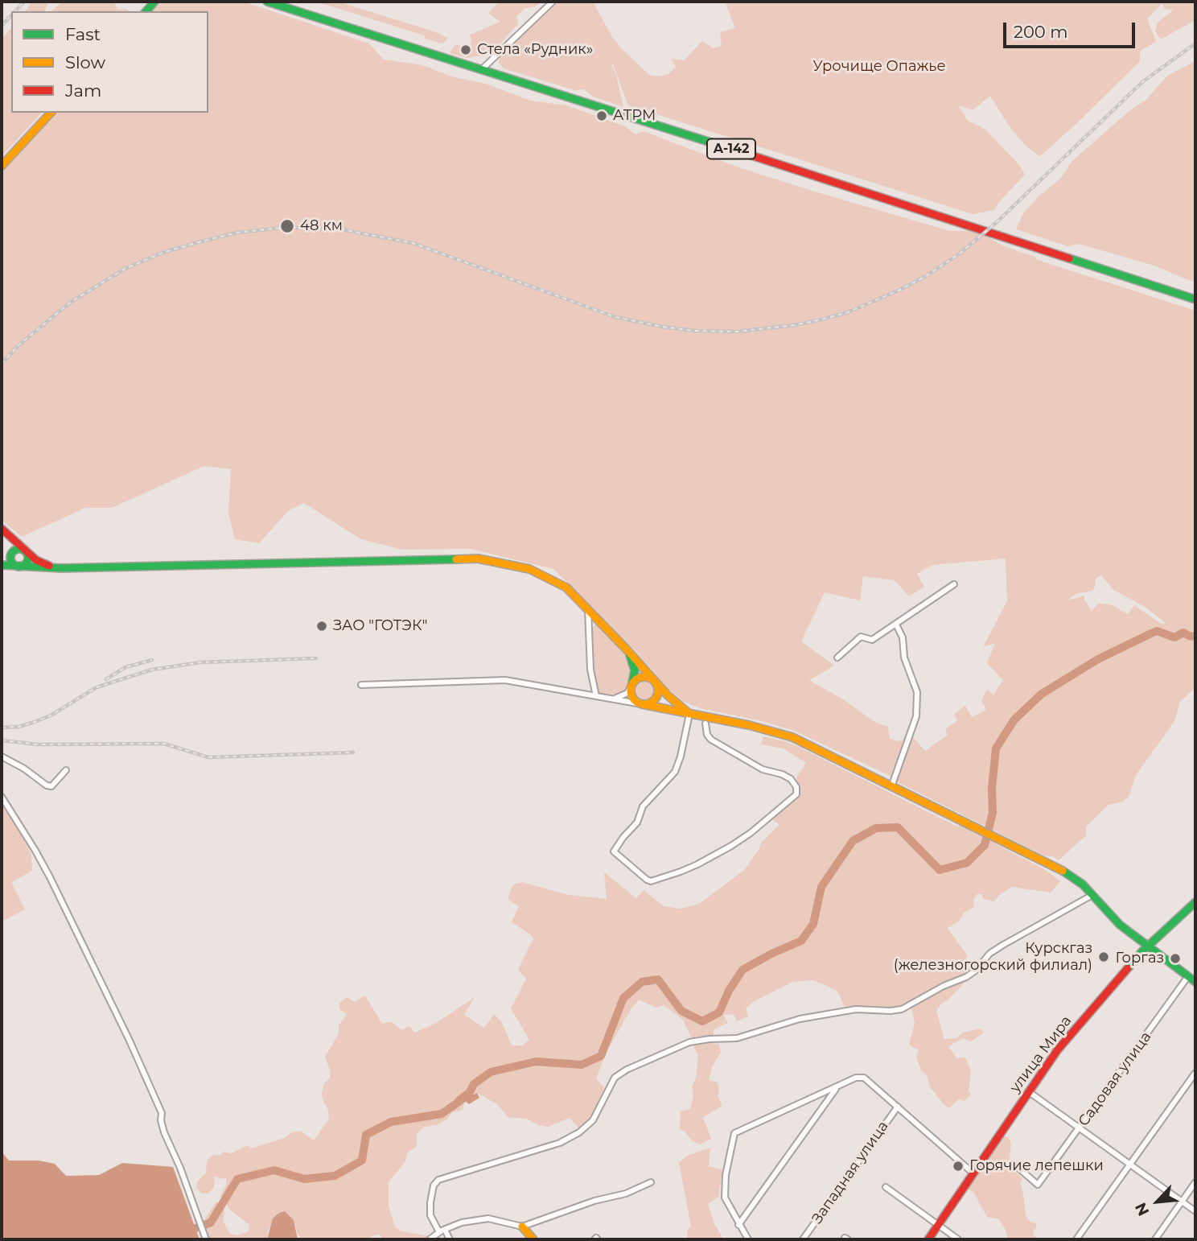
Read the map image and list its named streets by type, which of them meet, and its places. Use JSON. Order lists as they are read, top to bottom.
{
  "streets": {
    "main road": ["А-142", "улица Мира"],
    "street": ["Садовая улица", "Западная улица"]
  },
  "parks": ["Урочище Опажье"],
  "places": [
    "Стела «Рудник»",
    "АТРМ",
    "48 км",
    "ЗАО \"ГОТЭК\"",
    "Курскгаз (железногорский филиал)",
    "Горгаз",
    "Горячие лепешки"
  ],
  "legend": ["Fast", "Slow", "Jam"],
  "scale_bar": "200 m",
  "north": "bottom left"
}
